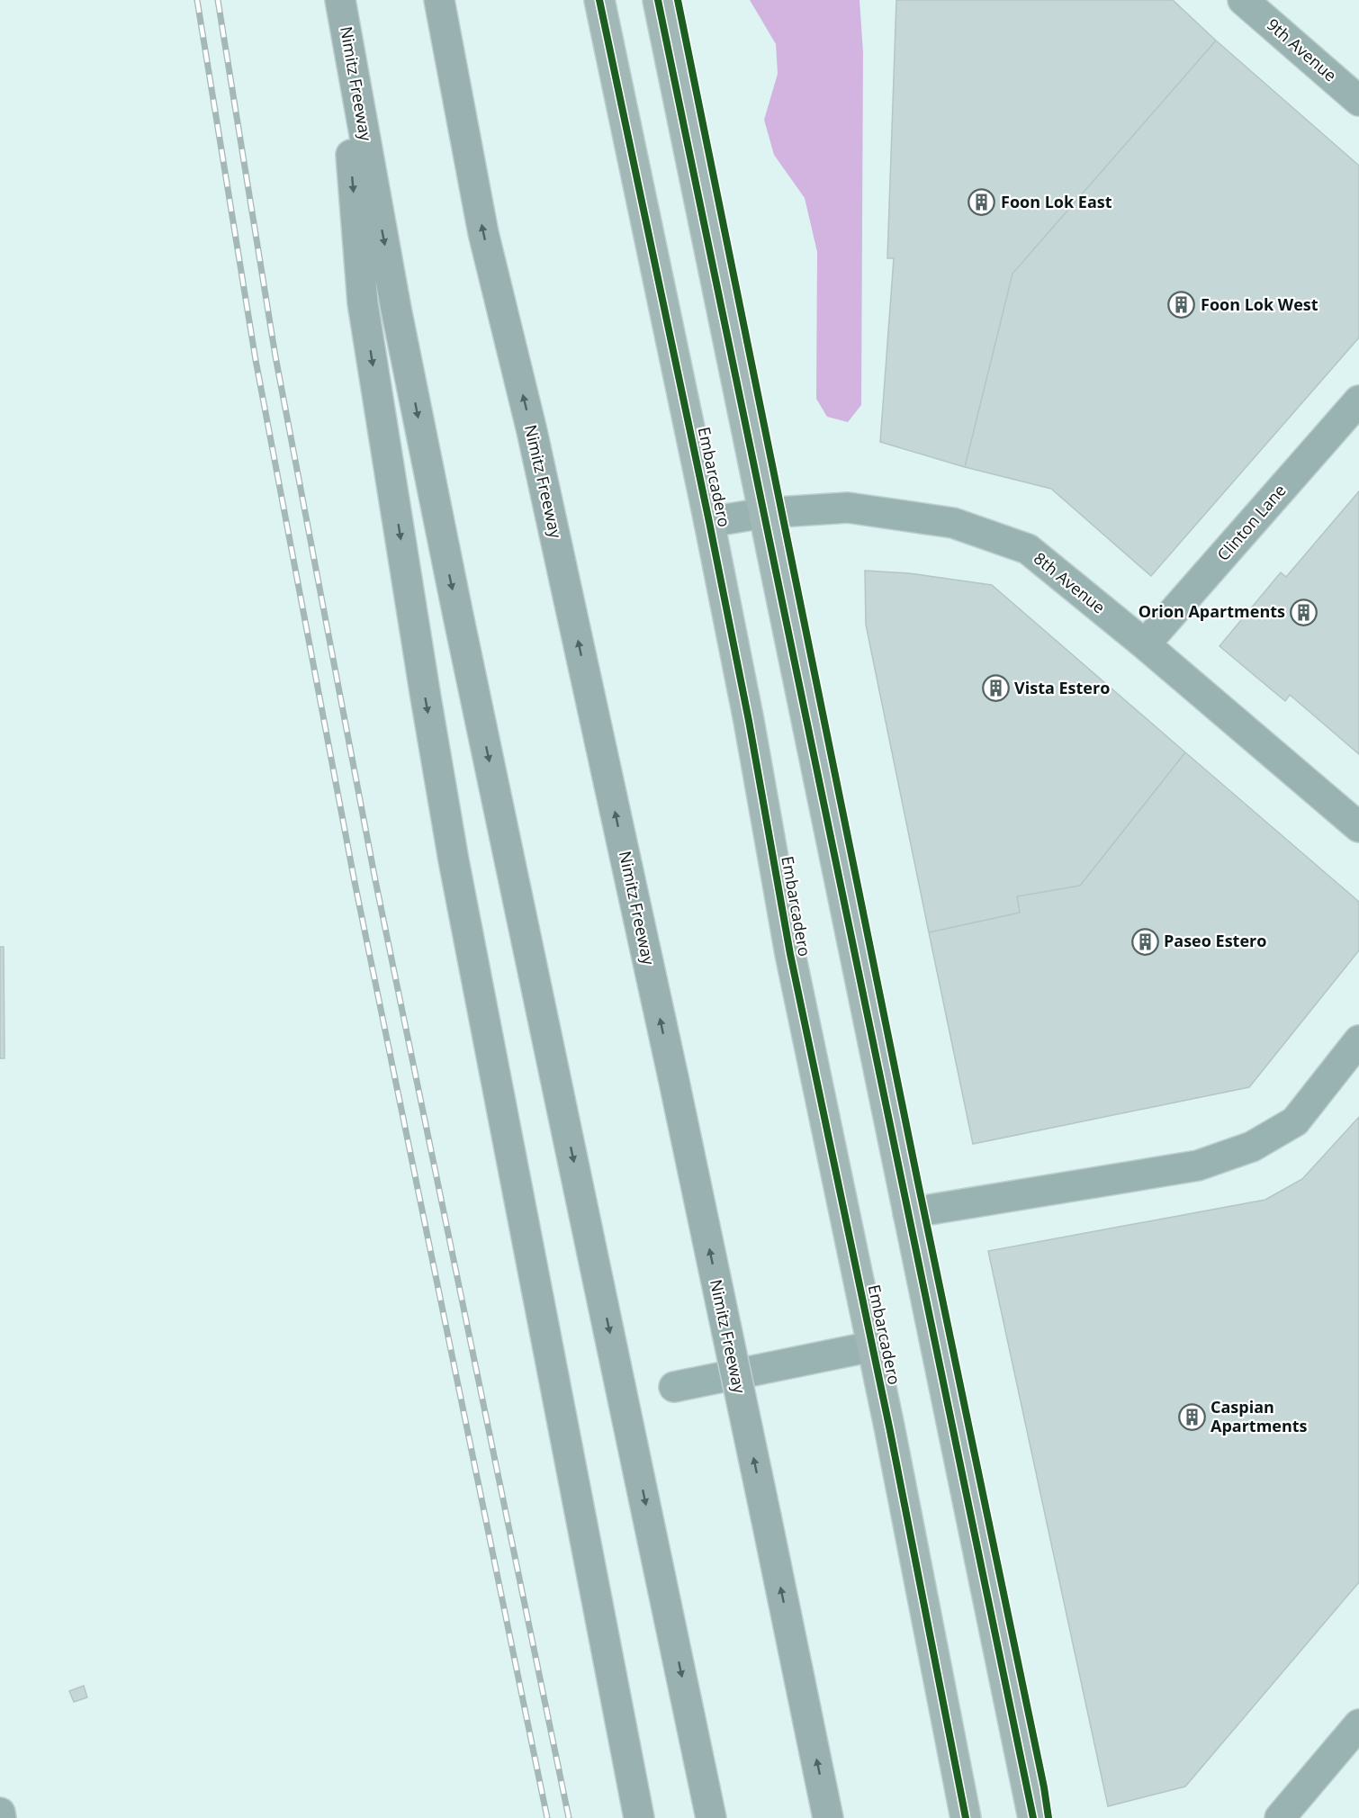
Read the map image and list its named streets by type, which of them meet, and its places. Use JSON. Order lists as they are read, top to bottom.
{
  "streets": {
    "highway": ["Nimitz Freeway"],
    "main road": ["Embarcadero"],
    "street": ["9th Avenue", "Clinton Lane", "8th Avenue"]
  },
  "crossings": [
    ["Embarcadero", "8th Avenue"],
    ["Clinton Lane", "8th Avenue"]
  ],
  "places": {
    "building": [
      "Foon Lok East",
      "Foon Lok West",
      "Orion Apartments",
      "Vista Estero",
      "Paseo Estero",
      "Caspian Apartments"
    ]
  }
}
